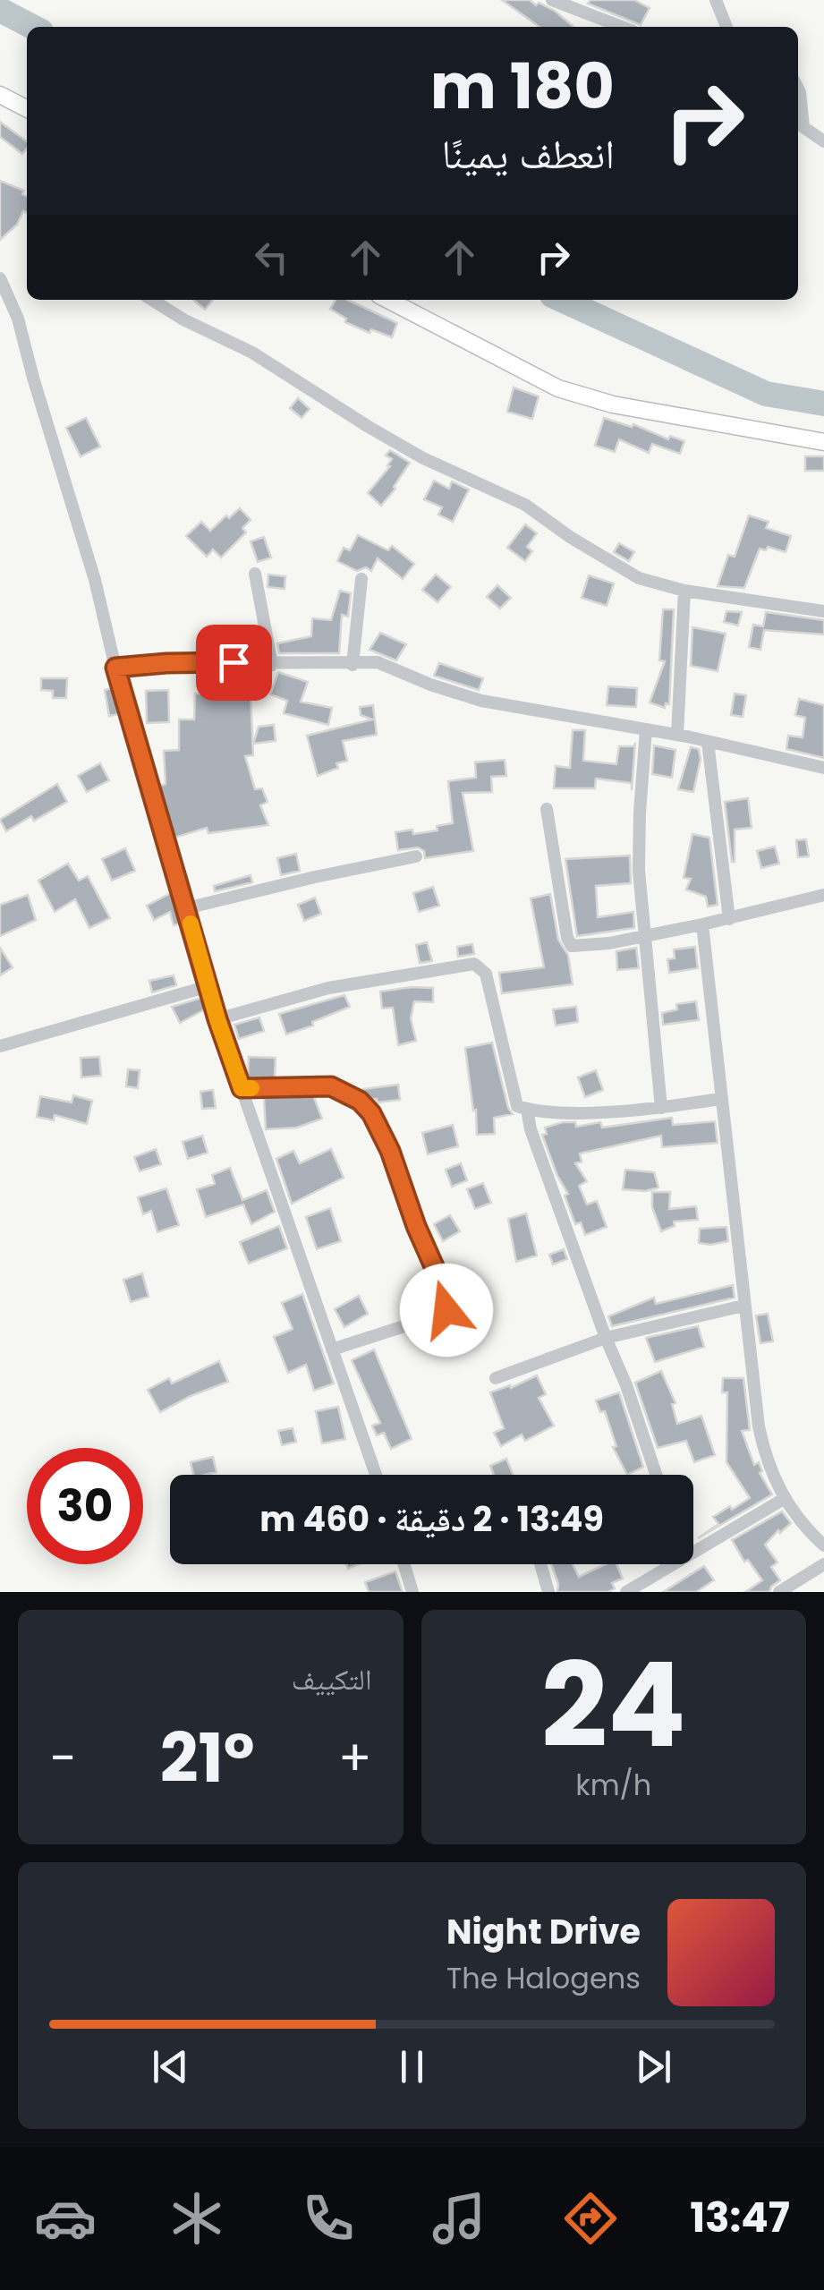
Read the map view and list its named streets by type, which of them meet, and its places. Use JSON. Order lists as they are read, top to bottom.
{
  "page": {
    "turn": ["180 m", "انعطف يمينًا"],
    "limit": "30",
    "trip": "13:49 · 2 دقيقة · 460 m",
    "tile": [
      ["24", "km/h"],
      "التكييف"
    ],
    "heat": ["−", "21°", "+"],
    "song": ["Night Drive", "The Halogens"],
    "tabs": "13:47"
  }
}
